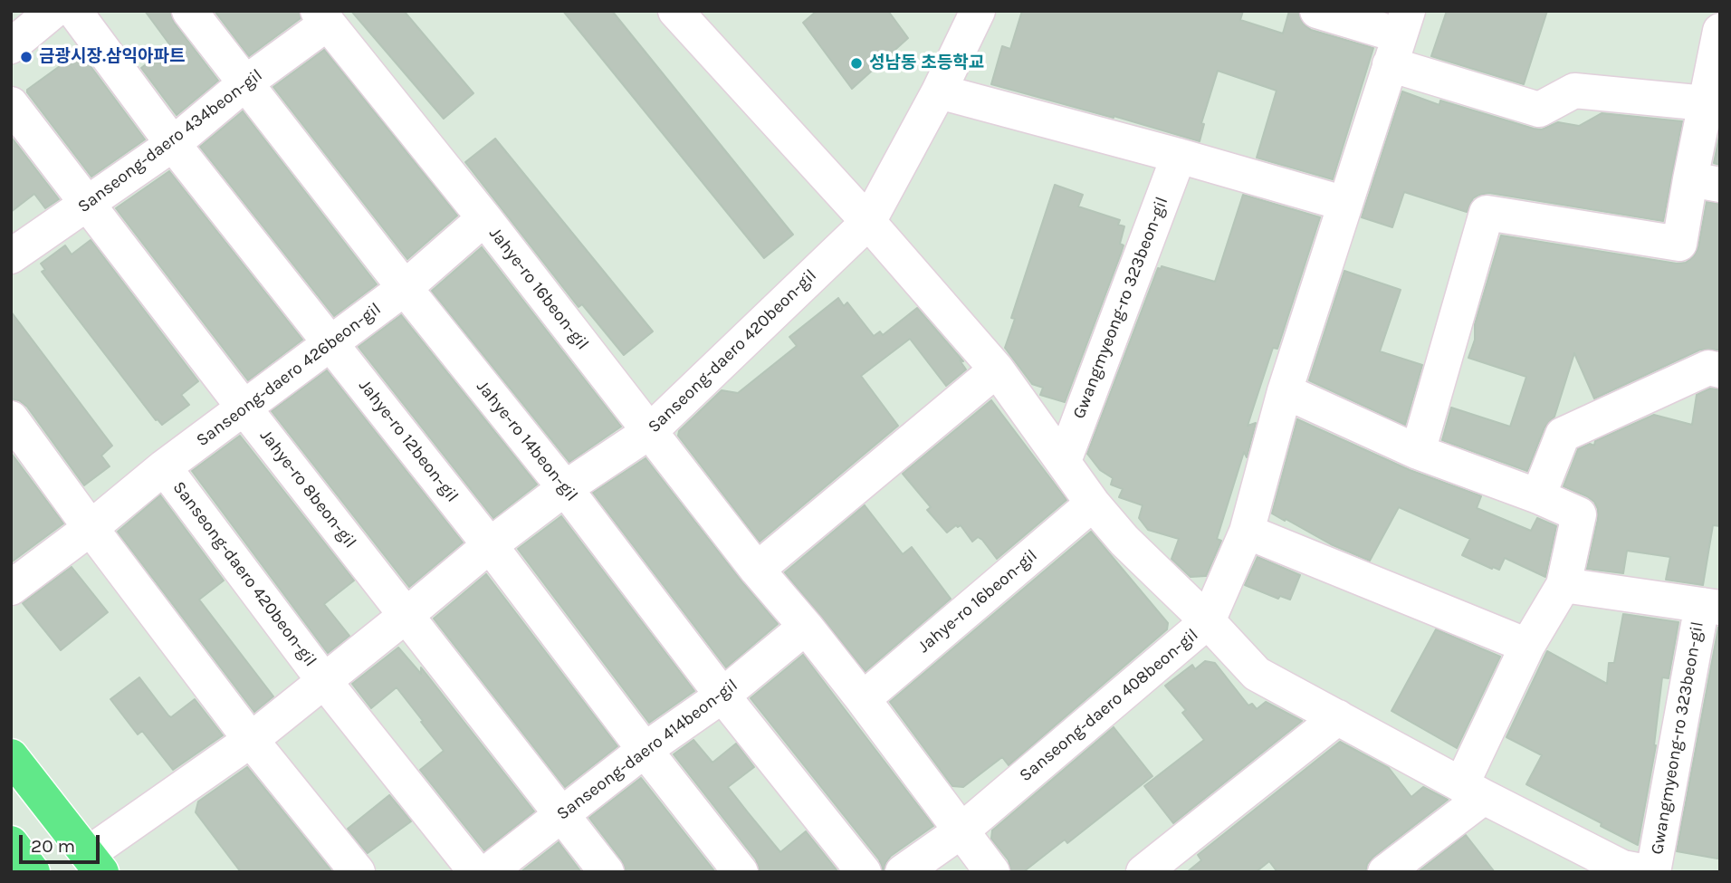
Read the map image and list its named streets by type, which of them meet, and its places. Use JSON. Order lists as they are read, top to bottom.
{
  "streets": {
    "street": [
      "Sanseong-daero 434beon-gil",
      "Jahye-ro 16beon-gil",
      "Gwangmyeong-ro 323beon-gil",
      "Sanseong-daero 420beon-gil",
      "Sanseong-daero 426beon-gil",
      "Jahye-ro 12beon-gil",
      "Jahye-ro 14beon-gil",
      "Jahye-ro 8beon-gil",
      "Sanseong-daero 408beon-gil",
      "Sanseong-daero 414beon-gil"
    ]
  },
  "crossings": [
    ["Sanseong-daero 434beon-gil", "Jahye-ro 16beon-gil"],
    ["Sanseong-daero 434beon-gil", "Jahye-ro 12beon-gil"],
    ["Sanseong-daero 434beon-gil", "Jahye-ro 14beon-gil"],
    ["Sanseong-daero 434beon-gil", "Jahye-ro 8beon-gil"],
    ["Jahye-ro 16beon-gil", "Gwangmyeong-ro 323beon-gil"],
    ["Jahye-ro 16beon-gil", "Sanseong-daero 420beon-gil"],
    ["Jahye-ro 16beon-gil", "Sanseong-daero 426beon-gil"],
    ["Jahye-ro 16beon-gil", "Sanseong-daero 408beon-gil"],
    ["Jahye-ro 16beon-gil", "Sanseong-daero 414beon-gil"],
    ["Gwangmyeong-ro 323beon-gil", "Sanseong-daero 420beon-gil"],
    ["Gwangmyeong-ro 323beon-gil", "Sanseong-daero 408beon-gil"],
    ["Sanseong-daero 420beon-gil", "Sanseong-daero 426beon-gil"],
    ["Sanseong-daero 420beon-gil", "Jahye-ro 12beon-gil"],
    ["Sanseong-daero 420beon-gil", "Jahye-ro 14beon-gil"],
    ["Sanseong-daero 420beon-gil", "Jahye-ro 8beon-gil"],
    ["Sanseong-daero 426beon-gil", "Jahye-ro 12beon-gil"],
    ["Sanseong-daero 426beon-gil", "Jahye-ro 14beon-gil"],
    ["Sanseong-daero 426beon-gil", "Jahye-ro 8beon-gil"],
    ["Jahye-ro 12beon-gil", "Sanseong-daero 414beon-gil"],
    ["Jahye-ro 14beon-gil", "Sanseong-daero 414beon-gil"],
    ["Jahye-ro 8beon-gil", "Sanseong-daero 414beon-gil"]
  ],
  "places": ["금광시장.삼익아파트", "성남동 초등학교"],
  "scale_bar": "20 m"
}
